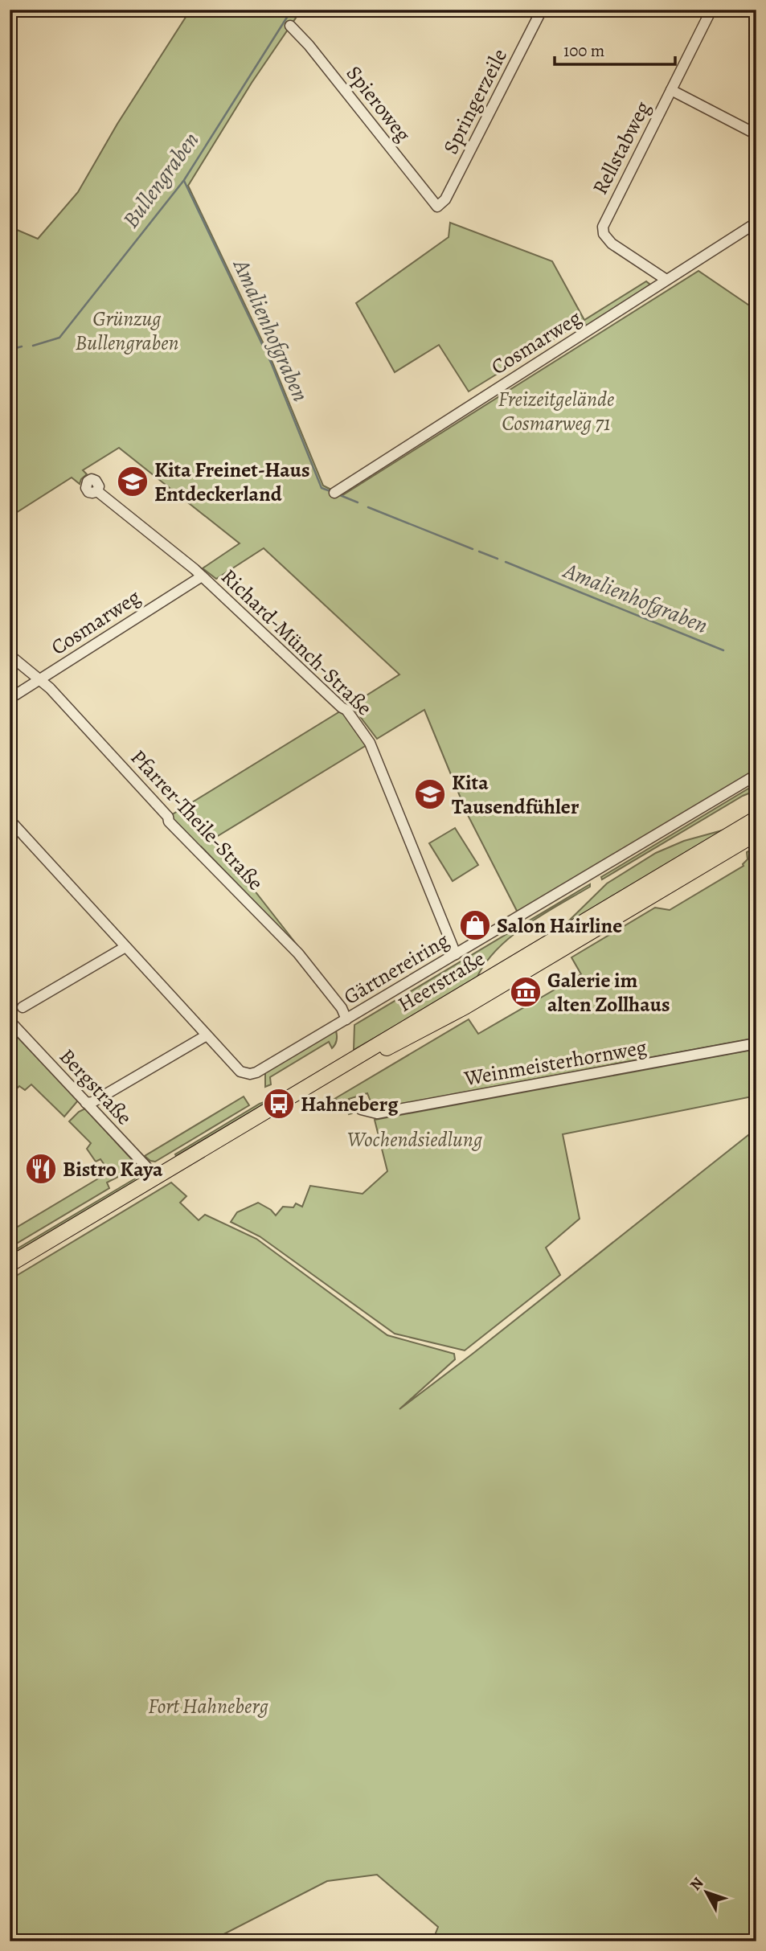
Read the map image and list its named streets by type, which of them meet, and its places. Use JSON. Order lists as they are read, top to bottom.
{
  "streets": {
    "main road": ["Heerstraße"],
    "street": [
      "Springerzeile",
      "Spieroweg",
      "Rellstabweg",
      "Cosmarweg",
      "Richard-Münch-Straße",
      "Pfarrer-Theile-Straße",
      "Gärtnereiring",
      "Weinmeisterhornweg",
      "Bergstraße"
    ]
  },
  "crossings": [
    ["Springerzeile", "Spieroweg"],
    ["Rellstabweg", "Cosmarweg"],
    ["Cosmarweg", "Richard-Münch-Straße"],
    ["Cosmarweg", "Pfarrer-Theile-Straße"],
    ["Richard-Münch-Straße", "Gärtnereiring"],
    ["Pfarrer-Theile-Straße", "Gärtnereiring"],
    ["Heerstraße", "Bergstraße"]
  ],
  "water": ["Bullengraben", "Amalienhofgraben"],
  "parks": [
    "Grünzug Bullengraben",
    "Freizeitgelände Cosmarweg 71",
    "Wochendsiedlung",
    "Fort Hahneberg"
  ],
  "places": {
    "school or university": ["Kita Freinet-Haus Entdeckerland", "Kita Tausendfühler"],
    "shop": ["Salon Hairline"],
    "museum": ["Galerie im alten Zollhaus"],
    "bus stop": ["Hahneberg"],
    "restaurant": ["Bistro Kaya"]
  },
  "scale_bar": "100 m",
  "north": "top left"
}
